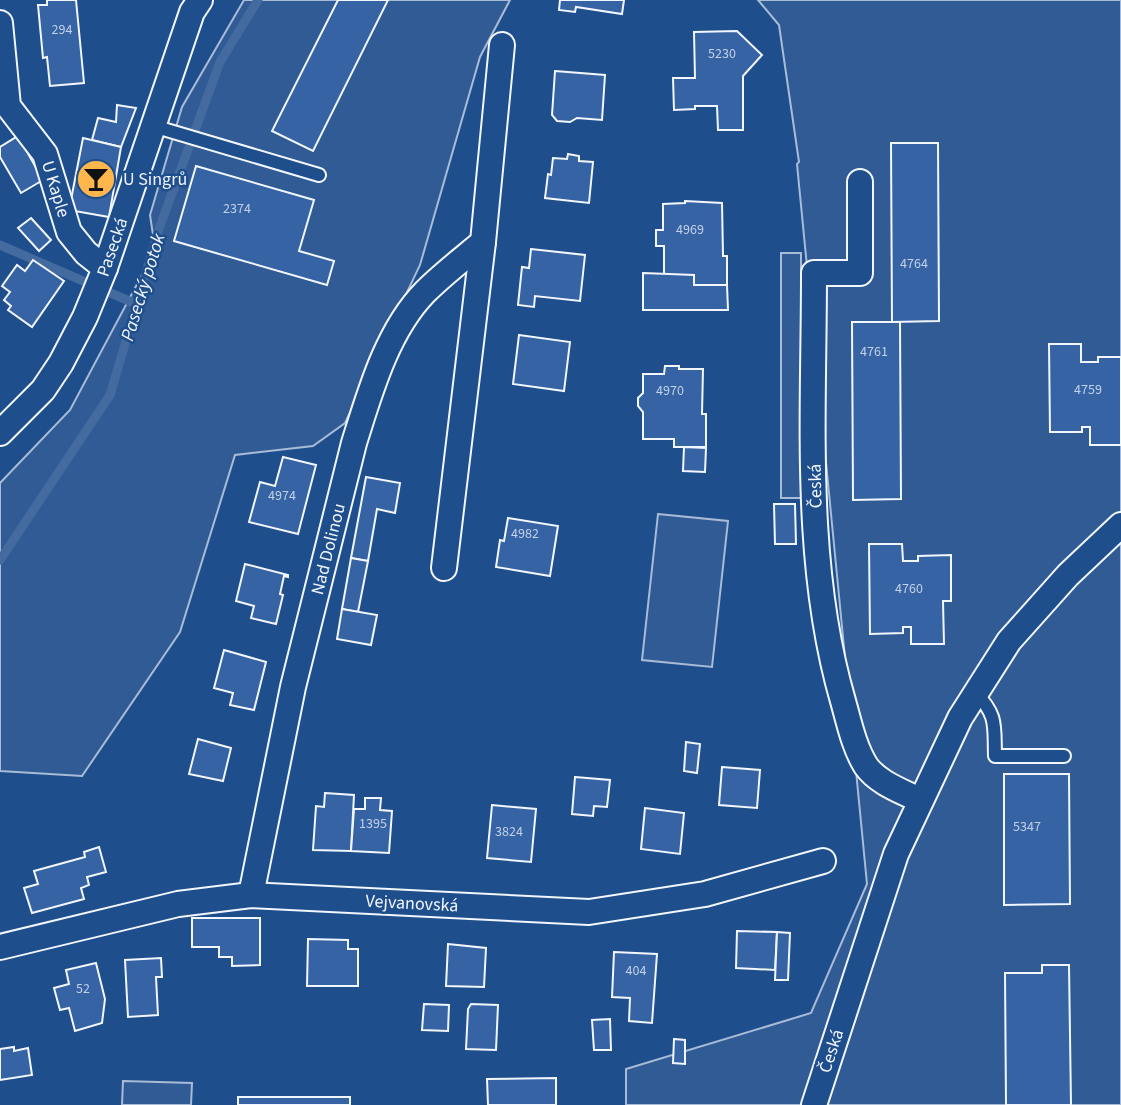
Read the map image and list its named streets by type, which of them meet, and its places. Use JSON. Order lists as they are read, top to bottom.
{
  "streets": {
    "street": [
      "U Kaple",
      "Pasecká",
      "Česká",
      "Nad Dolinou",
      "Vejvanovská"
    ]
  },
  "crossings": [
    ["U Kaple", "Pasecká"],
    ["Nad Dolinou", "Vejvanovská"]
  ],
  "water": ["Pasecký potok"],
  "places": {
    "bar": ["U Singrů"]
  },
  "house_numbers": [
    "294",
    "5230",
    "2374",
    "4969",
    "4764",
    "4761",
    "4759",
    "4970",
    "4974",
    "4982",
    "4760",
    "1395",
    "5347",
    "3824",
    "404",
    "52"
  ]
}
